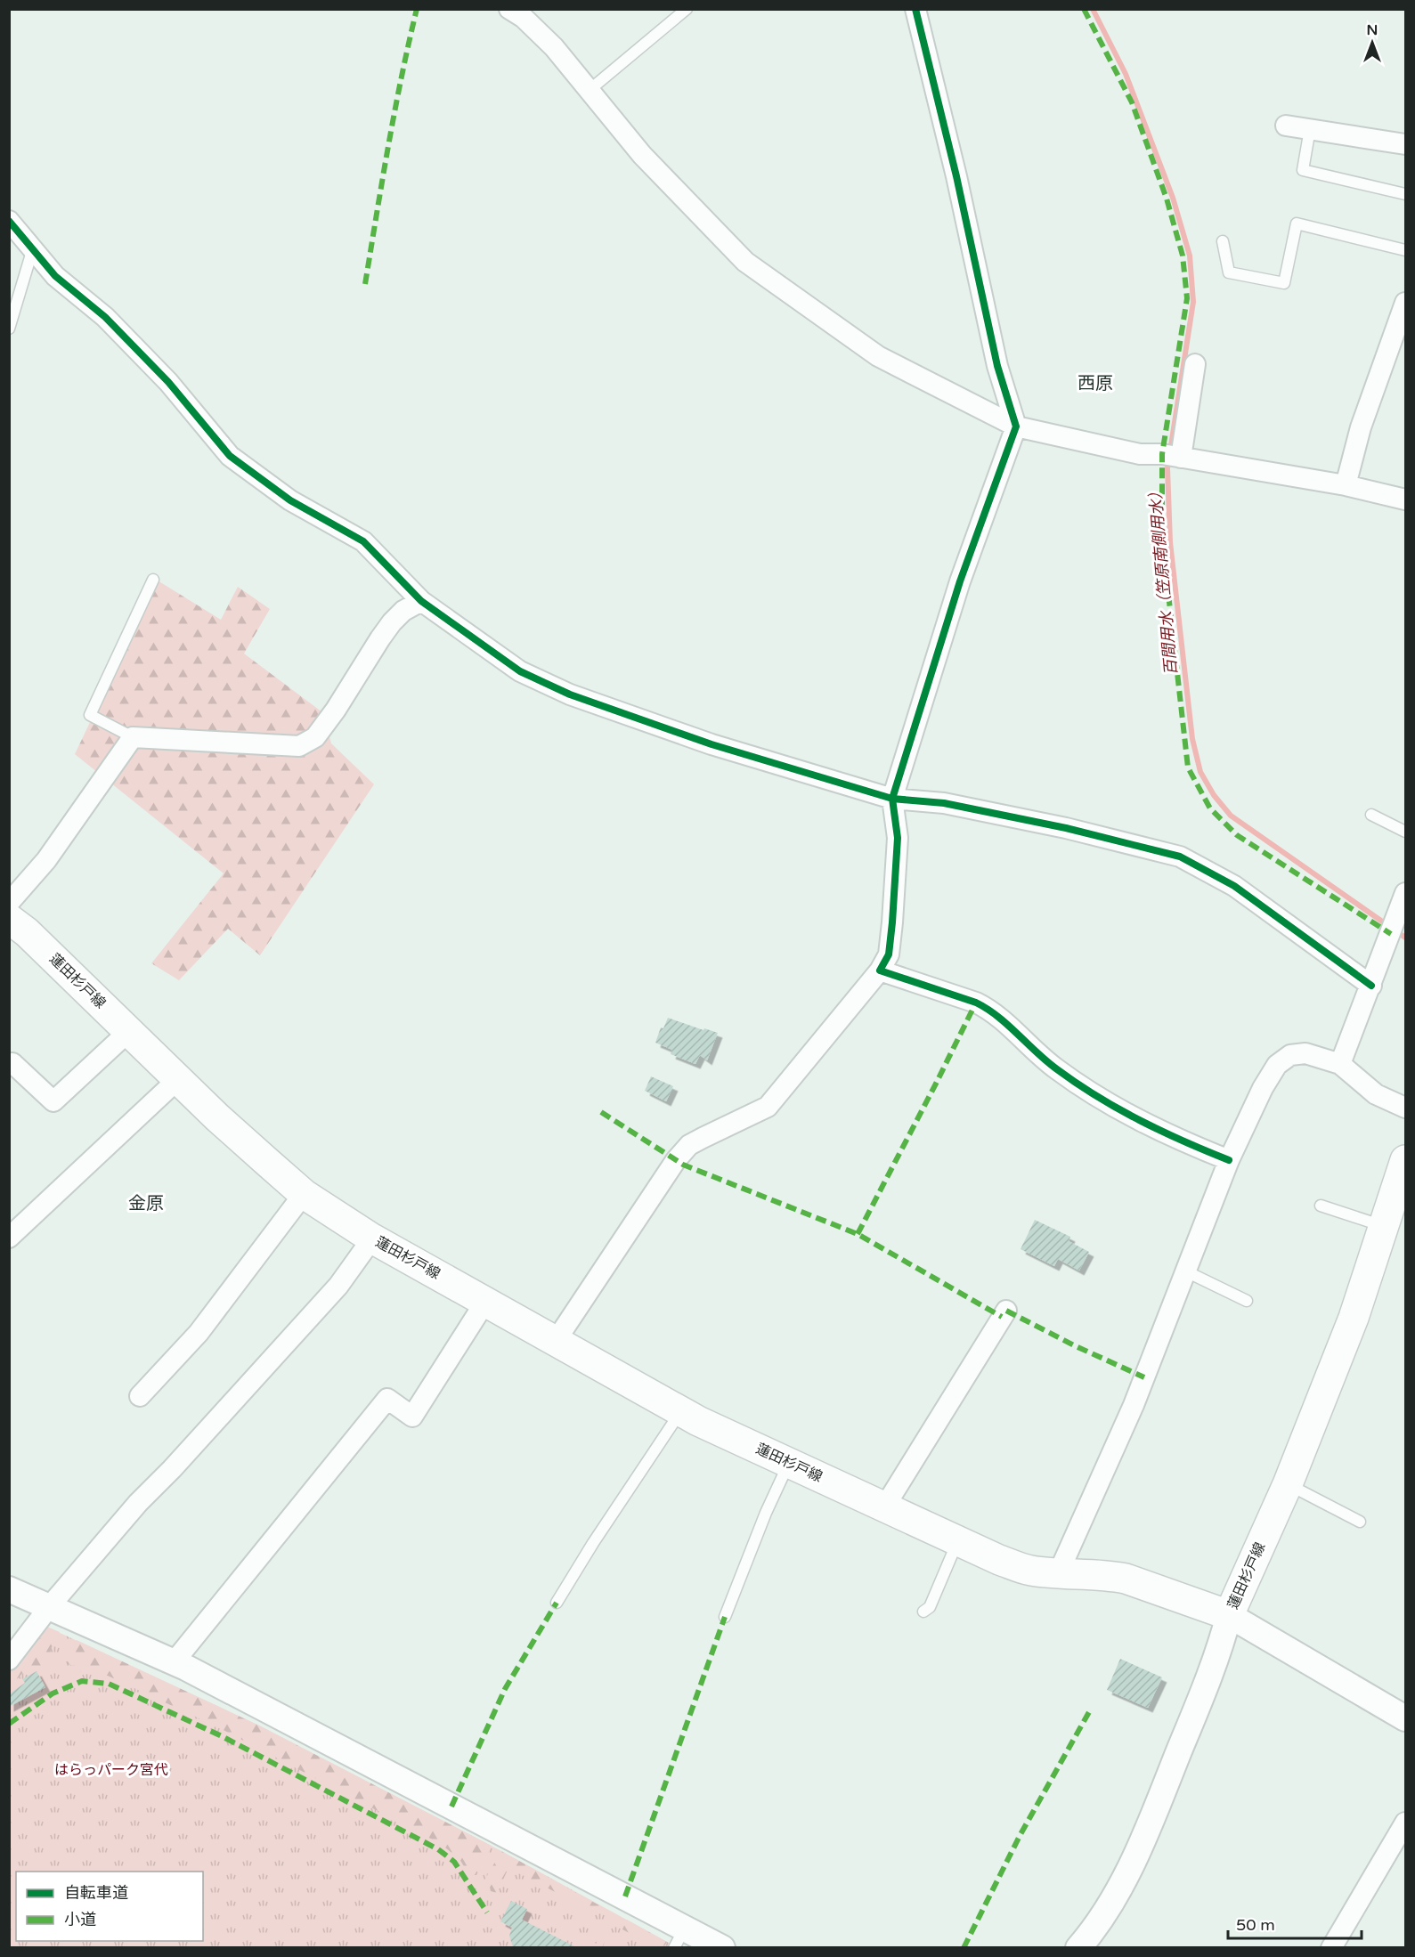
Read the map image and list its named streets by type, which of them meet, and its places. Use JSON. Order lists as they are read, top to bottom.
{
  "streets": {
    "main road": ["蓮田杉戸線"]
  },
  "districts": ["西原", "金原"],
  "water": ["百間用水（笠原南側用水）"],
  "parks": ["はらっパーク宮代"],
  "legend": ["自転車道", "小道"],
  "scale_bar": "50 m",
  "north": "top"
}
